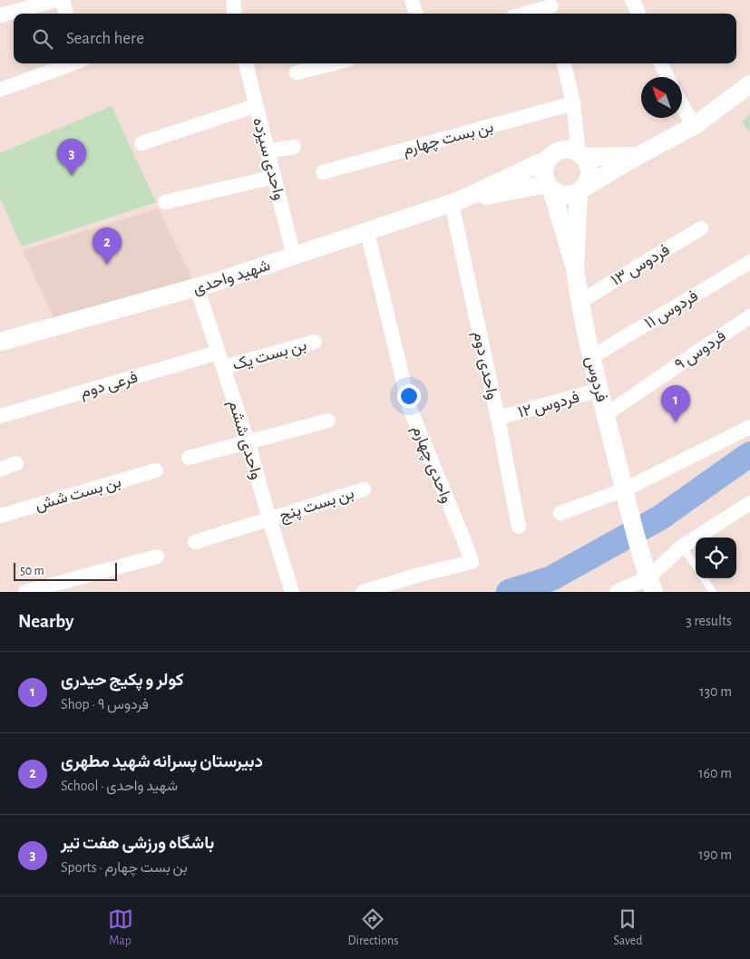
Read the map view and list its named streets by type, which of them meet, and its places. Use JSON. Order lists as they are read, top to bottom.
{
  "streets": {
    "street": [
      "بن بست چهارم",
      "واحدی سیزده",
      "فردوس ۱۳",
      "شهید واحدی",
      "فردوس ۱۱",
      "فردوس ۹",
      "بن بست یک",
      "واحدی دوم",
      "فردوس",
      "فرعی دوم",
      "فردوس ۱۲",
      "واحدی ششم",
      "واحدی چهارم",
      "بن بست شش",
      "بن بست پنج"
    ]
  },
  "crossings": [
    ["واحدی سیزده", "شهید واحدی"],
    ["فردوس ۱۳", "فردوس"],
    ["شهید واحدی", "واحدی دوم"],
    ["شهید واحدی", "واحدی ششم"],
    ["شهید واحدی", "واحدی چهارم"],
    ["فردوس ۱۱", "فردوس"],
    ["فردوس ۹", "فردوس"],
    ["بن بست یک", "واحدی ششم"],
    ["واحدی دوم", "فردوس ۱۲"],
    ["فردوس", "فردوس ۱۲"],
    ["فرعی دوم", "واحدی ششم"],
    ["واحدی ششم", "بن بست پنج"]
  ],
  "scale_bar": "50 m",
  "north": "top left",
  "page": {
    "search": "Search here",
    "pins": ["3", "2", "1"],
    "scale": "50 m",
    "heading": ["Nearby", "3 results"],
    "list": [
      {
        "mark": "1",
        "name": "کولر و پکیج حیدری",
        "note": "Shop · فردوس ۹",
        "value": "130 m"
      },
      {
        "mark": "2",
        "name": "دبیرستان پسرانه شهید مطهری",
        "note": "School · شهید واحدی",
        "value": "160 m"
      },
      {
        "mark": "3",
        "name": "باشگاه ورزشی هفت تیر",
        "note": "Sports · بن بست چهارم",
        "value": "190 m"
      }
    ],
    "nav": ["Map", "Directions", "Saved"]
  }
}
